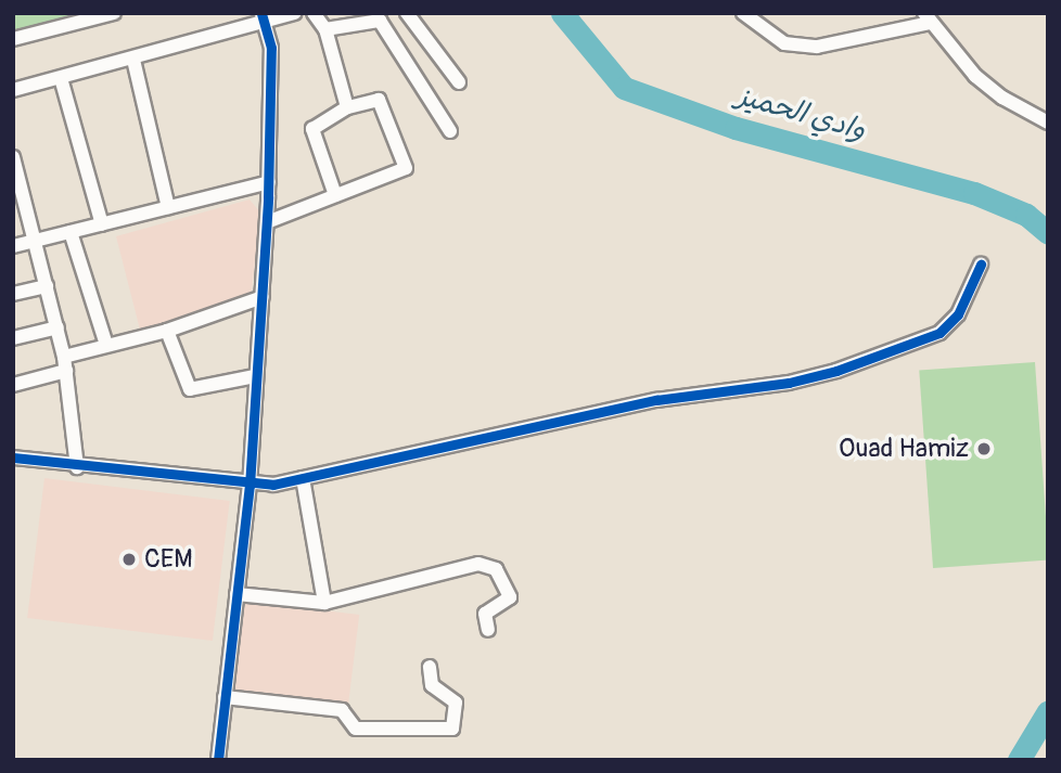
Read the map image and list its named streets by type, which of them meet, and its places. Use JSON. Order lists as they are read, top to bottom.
{
  "water": ["وادي الحميز"],
  "places": ["Ouad Hamiz", "CEM"]
}
